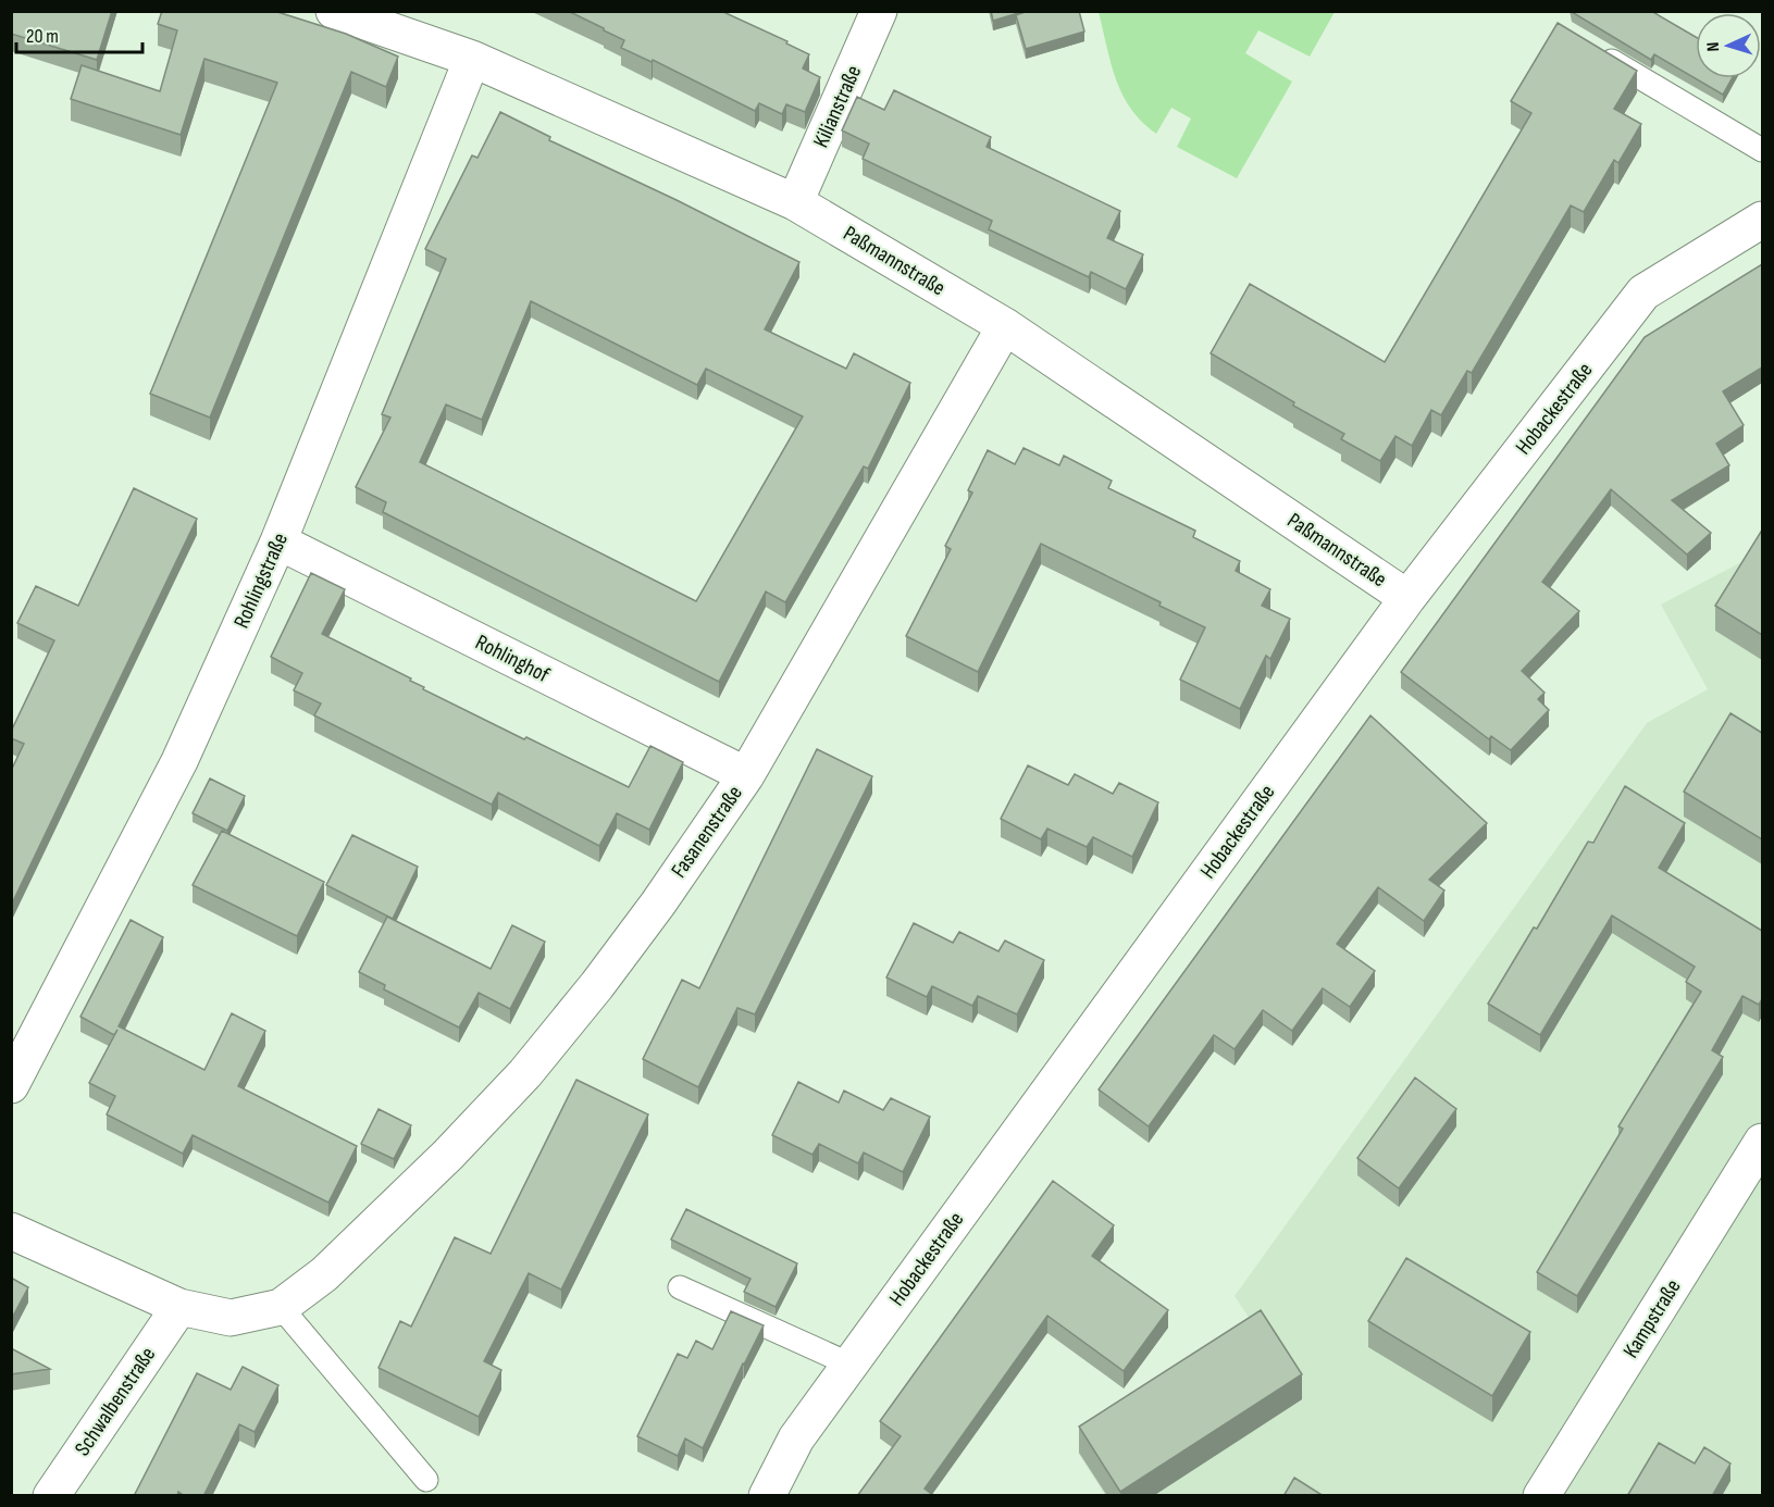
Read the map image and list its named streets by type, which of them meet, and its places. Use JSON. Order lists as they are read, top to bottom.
{
  "streets": {
    "street": [
      "Kilianstraße",
      "Paßmannstraße",
      "Hobackestraße",
      "Rohlingstraße",
      "Rohlinghof",
      "Fasanenstraße",
      "Kampstraße",
      "Schwalbenstraße"
    ]
  },
  "crossings": [
    ["Kilianstraße", "Paßmannstraße"],
    ["Paßmannstraße", "Hobackestraße"],
    ["Paßmannstraße", "Rohlingstraße"],
    ["Paßmannstraße", "Fasanenstraße"],
    ["Rohlingstraße", "Rohlinghof"],
    ["Rohlinghof", "Fasanenstraße"]
  ],
  "scale_bar": "20 m",
  "north": "left"
}
